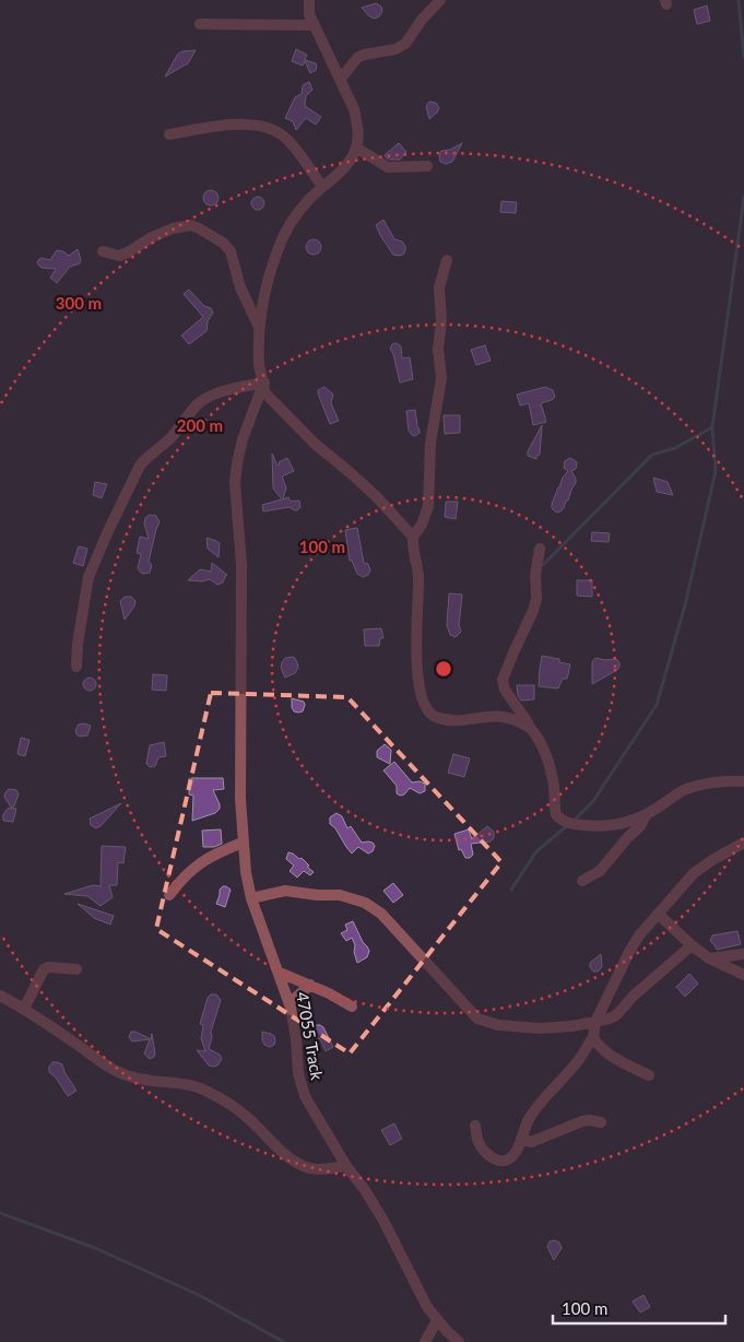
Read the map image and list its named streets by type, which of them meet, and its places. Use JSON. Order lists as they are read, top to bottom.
{
  "streets": {
    "street": ["47055 Track"]
  },
  "scale_bar": "100 m",
  "rings": ["300 m", "200 m", "100 m"]
}
